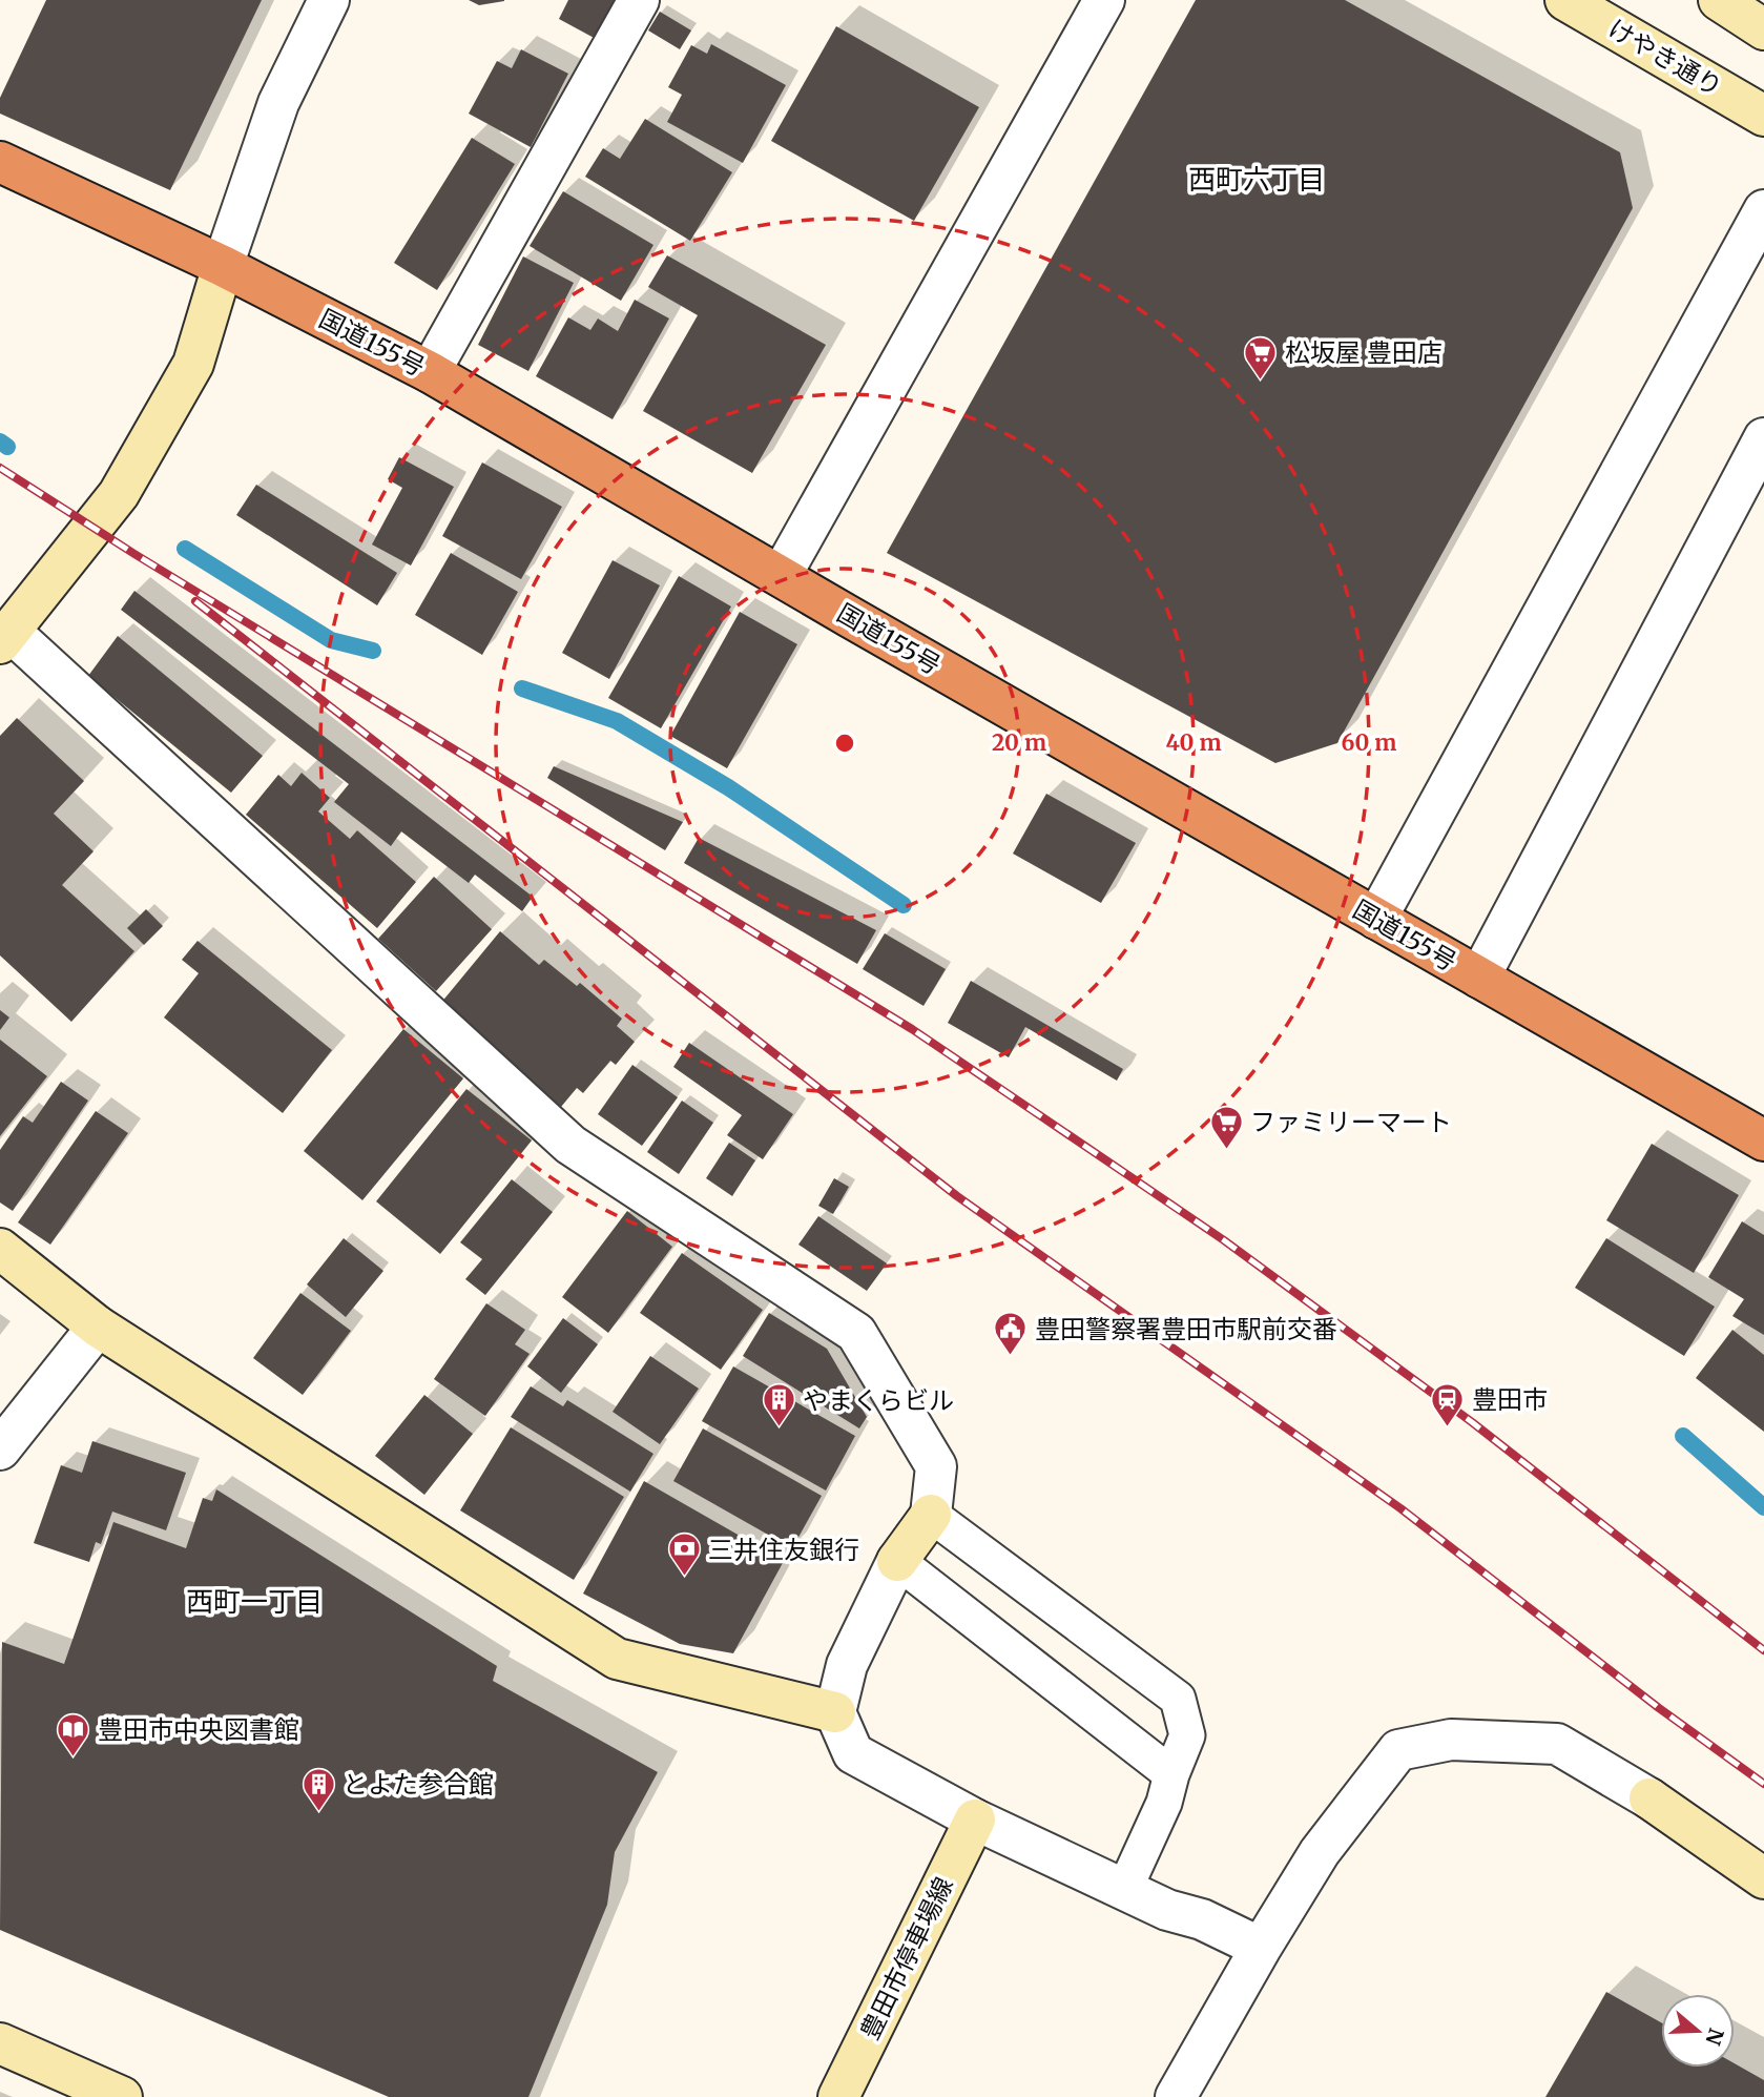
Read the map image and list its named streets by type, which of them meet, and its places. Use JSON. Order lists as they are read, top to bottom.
{
  "streets": {
    "highway": ["国道155号"],
    "street": ["けやき通り", "豊田市停車場線"]
  },
  "districts": ["西町六丁目", "西町一丁目"],
  "places": {
    "supermarket": ["松坂屋 豊田店", "ファミリーマート"],
    "public building": ["豊田警察署豊田市駅前交番"],
    "station": ["豊田市"],
    "building": ["やまくらビル", "とよた参合館"],
    "bank": ["三井住友銀行"],
    "library": ["豊田市中央図書館"]
  },
  "north": "right",
  "rings": ["20 m", "40 m", "60 m"]
}
